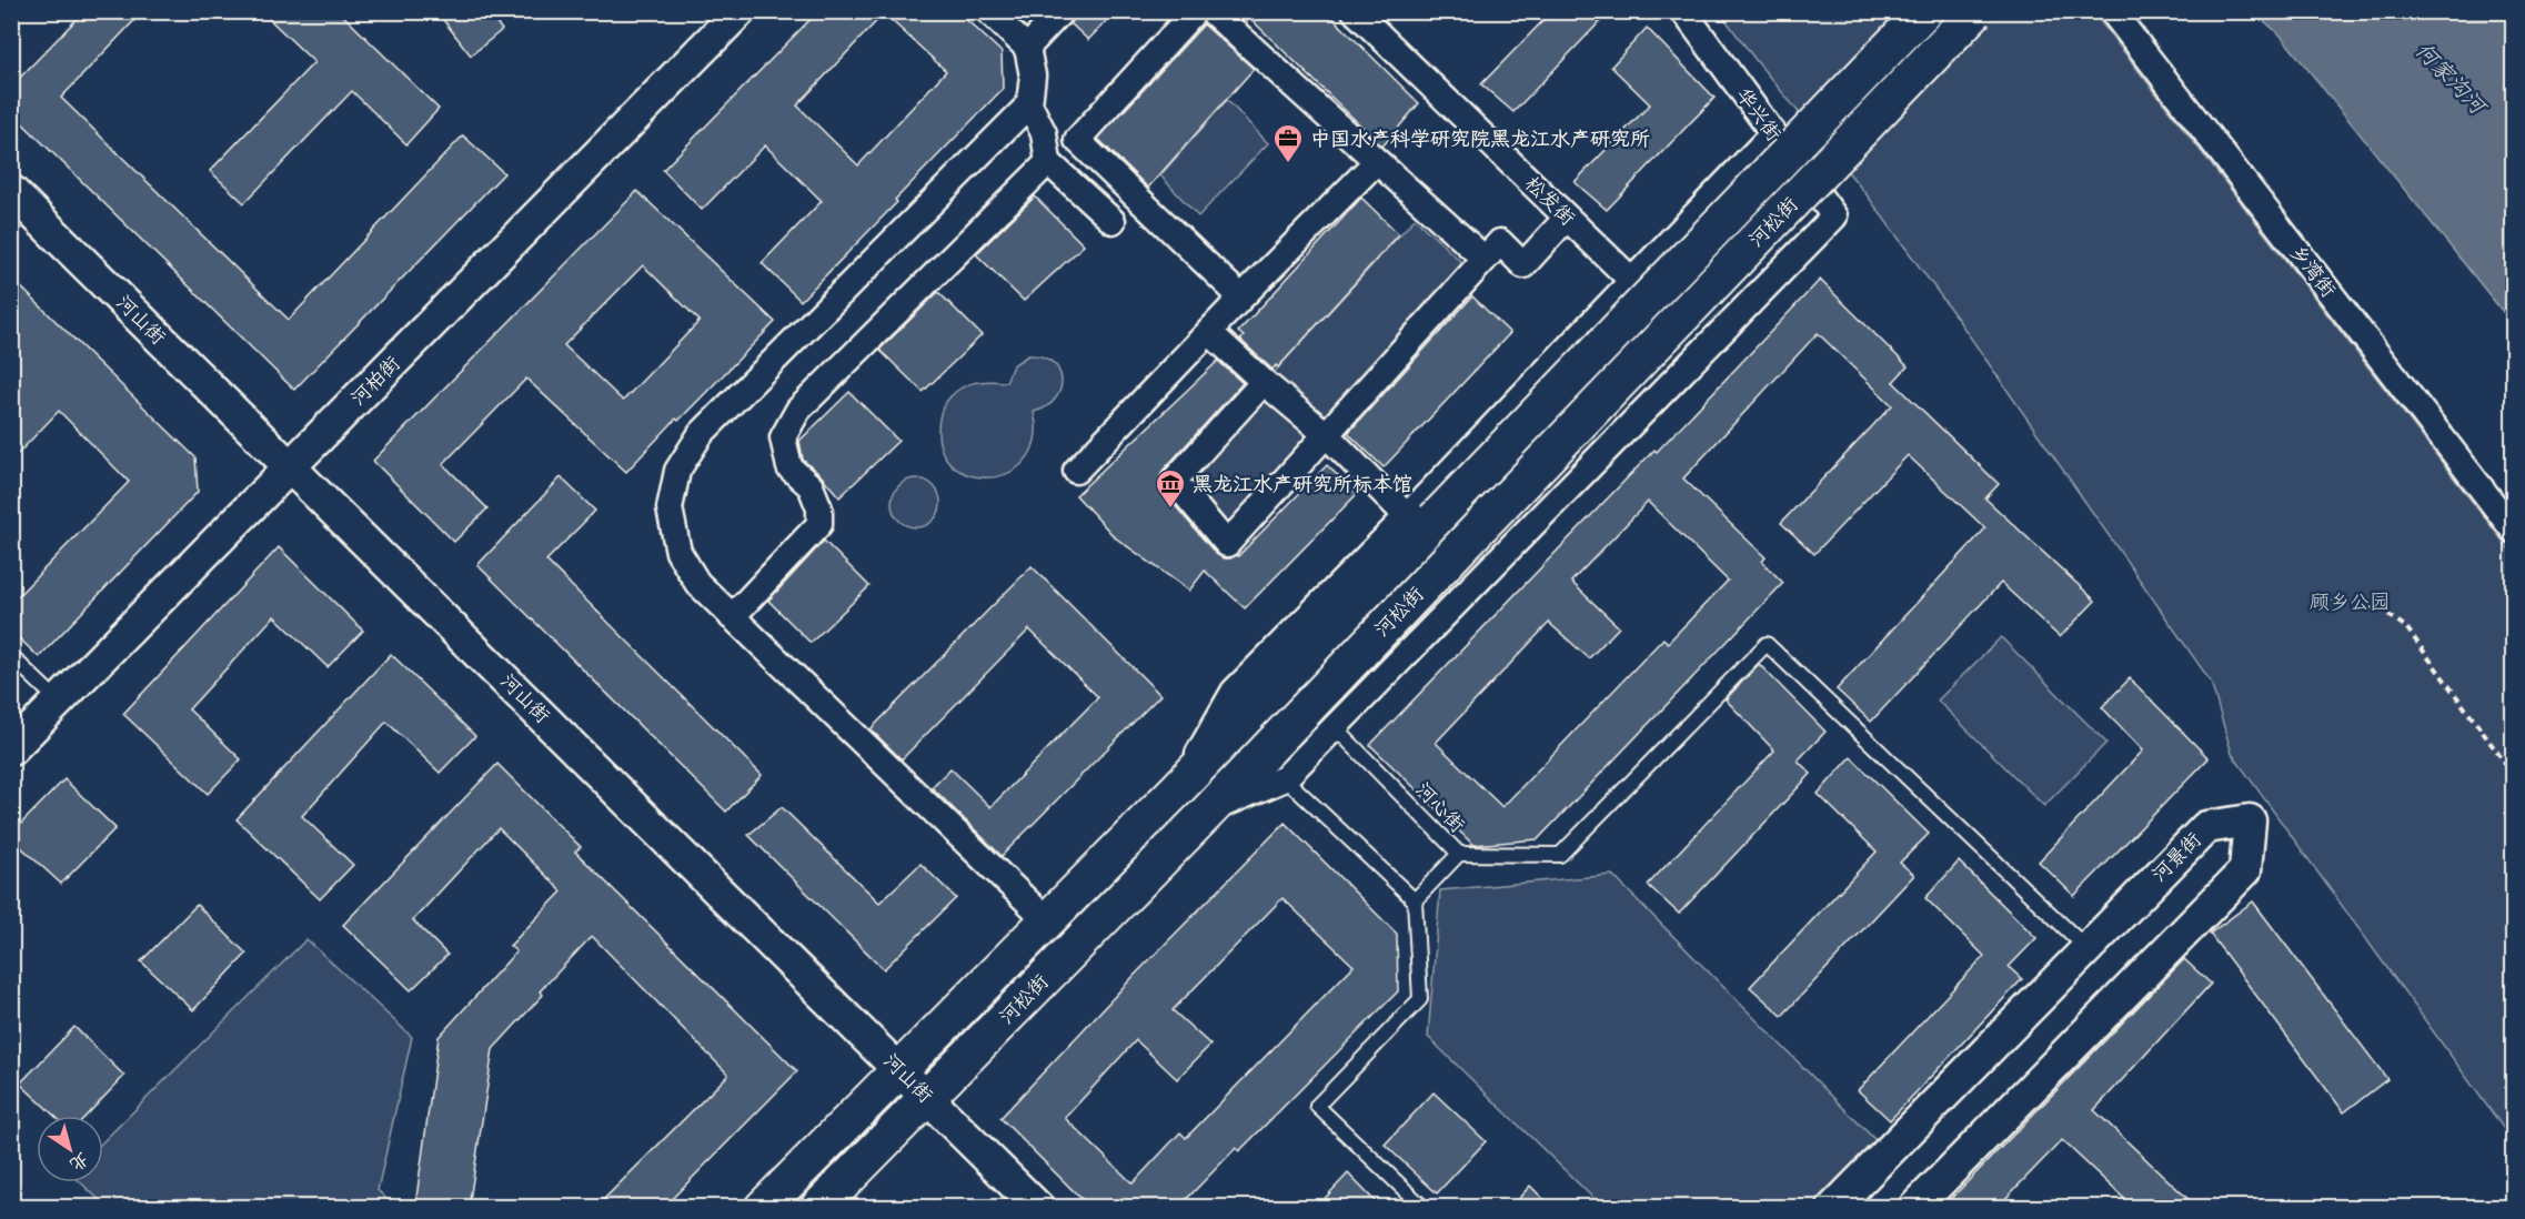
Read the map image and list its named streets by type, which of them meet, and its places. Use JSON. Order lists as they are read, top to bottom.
{
  "streets": {
    "main road": ["河松街"],
    "street": [
      "华兴街",
      "松发街",
      "乡湾街",
      "河山街",
      "河柏街",
      "河景街"
    ],
    "lane": ["河心街"]
  },
  "crossings": [
    ["华兴街", "河心街"],
    ["河松街", "河山街"],
    ["河山街", "河柏街"]
  ],
  "water": ["何家沟河"],
  "parks": ["顾乡公园"],
  "places": {
    "office": ["中国水产科学研究院黑龙江水产研究所"],
    "museum": ["黑龙江水产研究所标本馆"]
  },
  "north": "bottom right"
}
